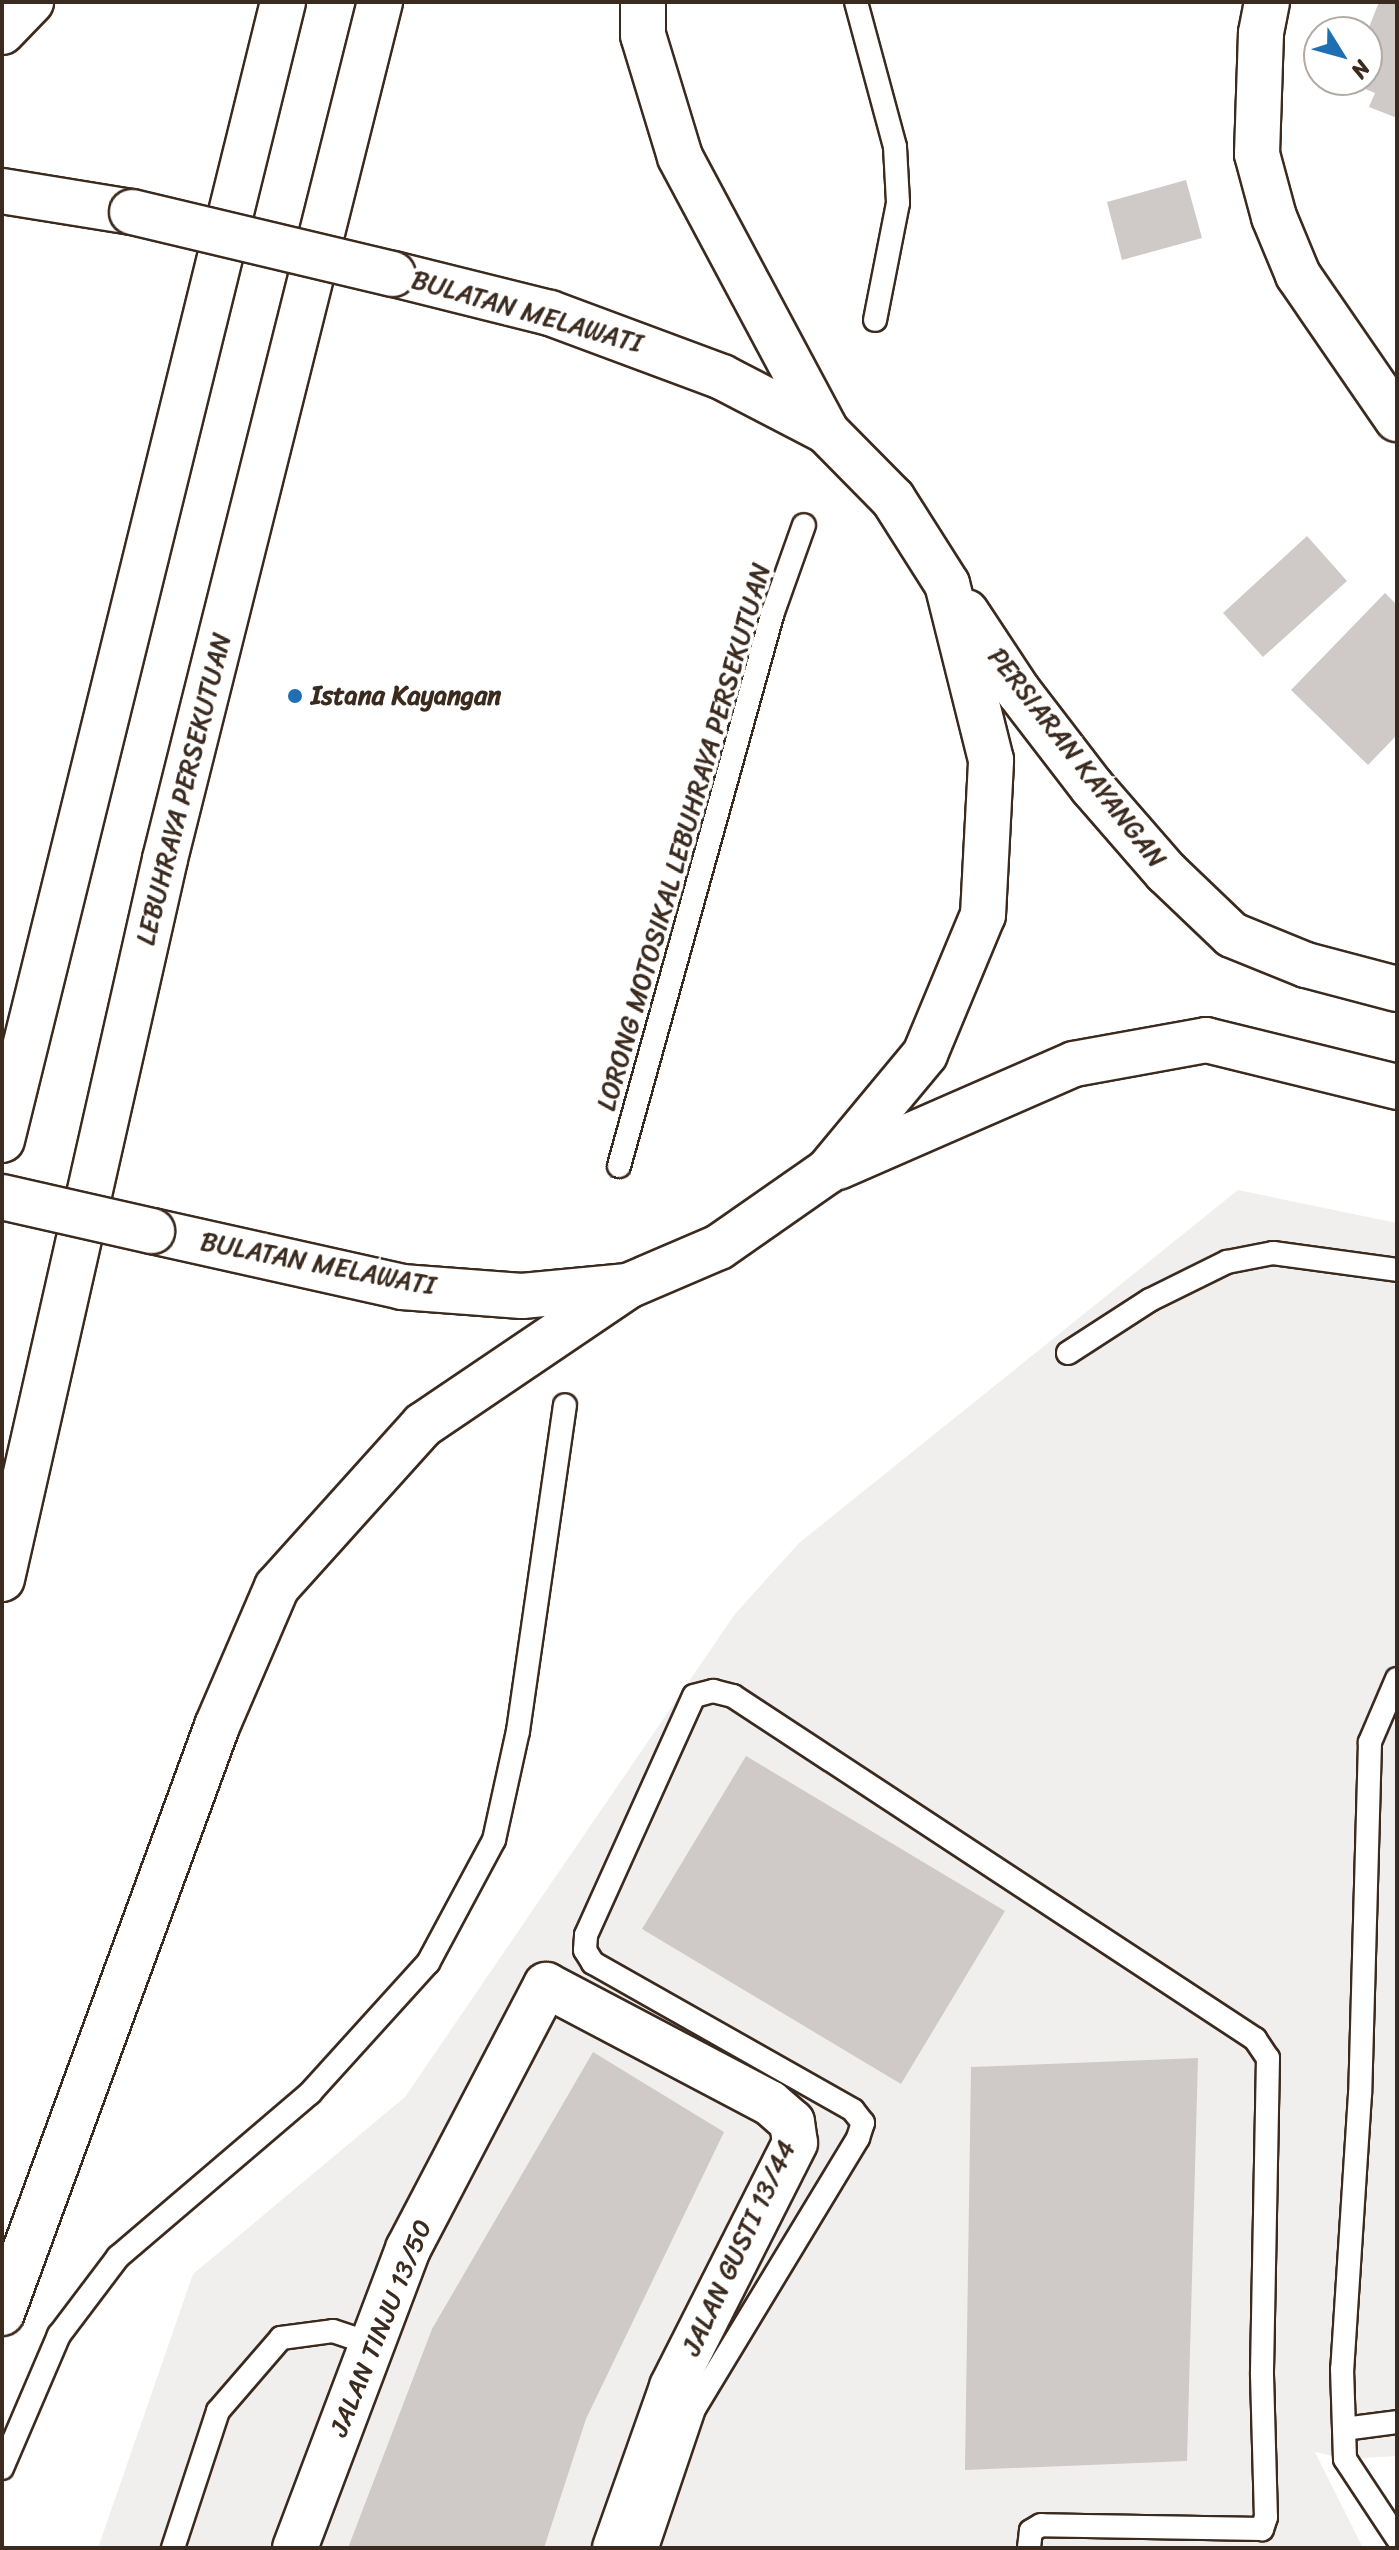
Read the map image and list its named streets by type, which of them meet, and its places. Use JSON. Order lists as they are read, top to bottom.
{
  "streets": {
    "main road": [
      "BULATAN MELAWATI",
      "PERSIARAN KAYANGAN",
      "LEBUHRAYA PERSEKUTUAN",
      "JALAN GUSTI 13/44",
      "JALAN TINJU 13/50"
    ],
    "lane": ["LORONG MOTOSIKAL LEBUHRAYA PERSEKUTUAN"]
  },
  "crossings": [
    ["BULATAN MELAWATI", "PERSIARAN KAYANGAN"],
    ["JALAN GUSTI 13/44", "JALAN TINJU 13/50"]
  ],
  "places": ["Istana Kayangan"],
  "north": "bottom right"
}
